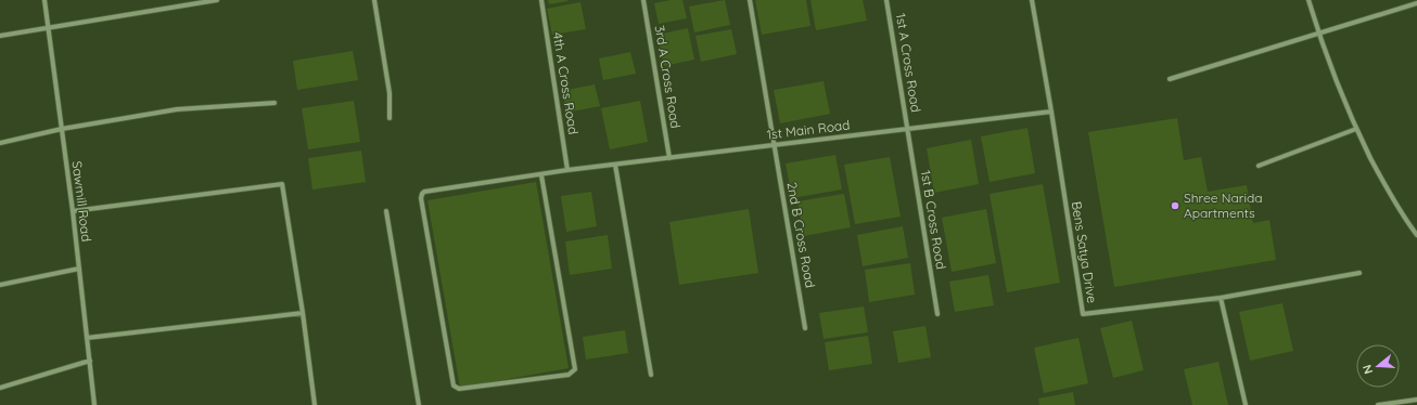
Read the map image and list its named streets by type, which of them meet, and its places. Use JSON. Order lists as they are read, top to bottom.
{
  "streets": {
    "street": [
      "1st A Cross Road",
      "3rd A Cross Road",
      "4th A Cross Road",
      "1st Main Road",
      "Sawmill Road",
      "1st B Cross Road",
      "2nd B Cross Road",
      "Bens Satya Drive"
    ]
  },
  "crossings": [
    ["1st A Cross Road", "1st Main Road"],
    ["1st A Cross Road", "1st B Cross Road"],
    ["3rd A Cross Road", "1st Main Road"],
    ["4th A Cross Road", "1st Main Road"],
    ["1st Main Road", "1st B Cross Road"],
    ["1st Main Road", "2nd B Cross Road"],
    ["1st Main Road", "Bens Satya Drive"]
  ],
  "places": ["Shree Narida Apartments"],
  "north": "left"
}
